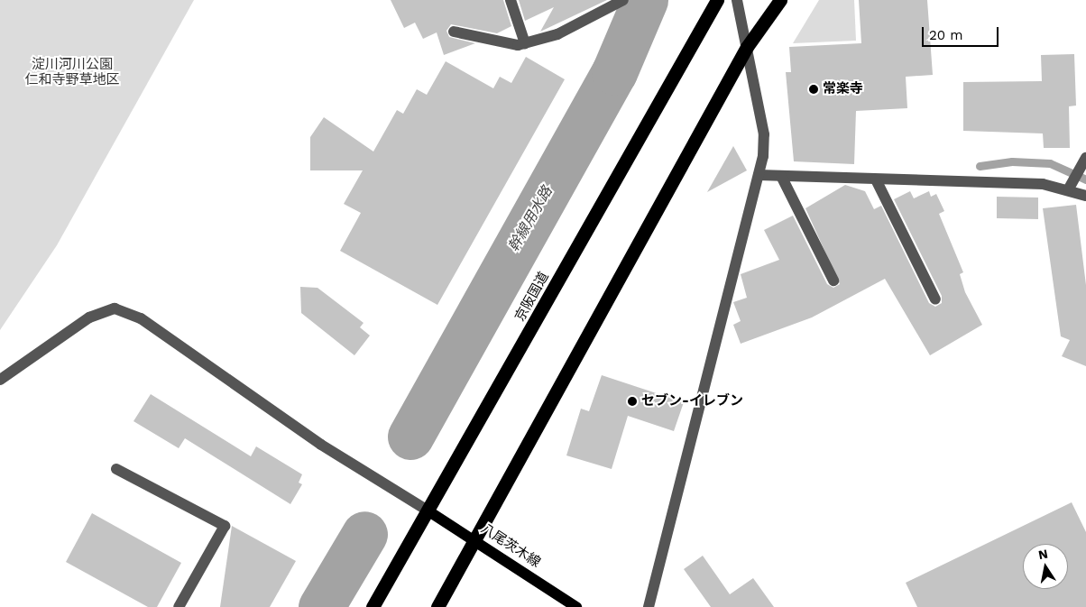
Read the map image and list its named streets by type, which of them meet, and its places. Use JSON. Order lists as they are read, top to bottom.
{
  "streets": {
    "highway": ["京阪国道"],
    "main road": ["八尾茨木線"]
  },
  "crossings": [
    ["京阪国道", "八尾茨木線"]
  ],
  "water": ["幹線用水路"],
  "parks": ["淀川河川公園 仁和寺野草地区"],
  "places": ["常楽寺", "セブン-イレブン"],
  "scale_bar": "20 m",
  "north": "top"
}
